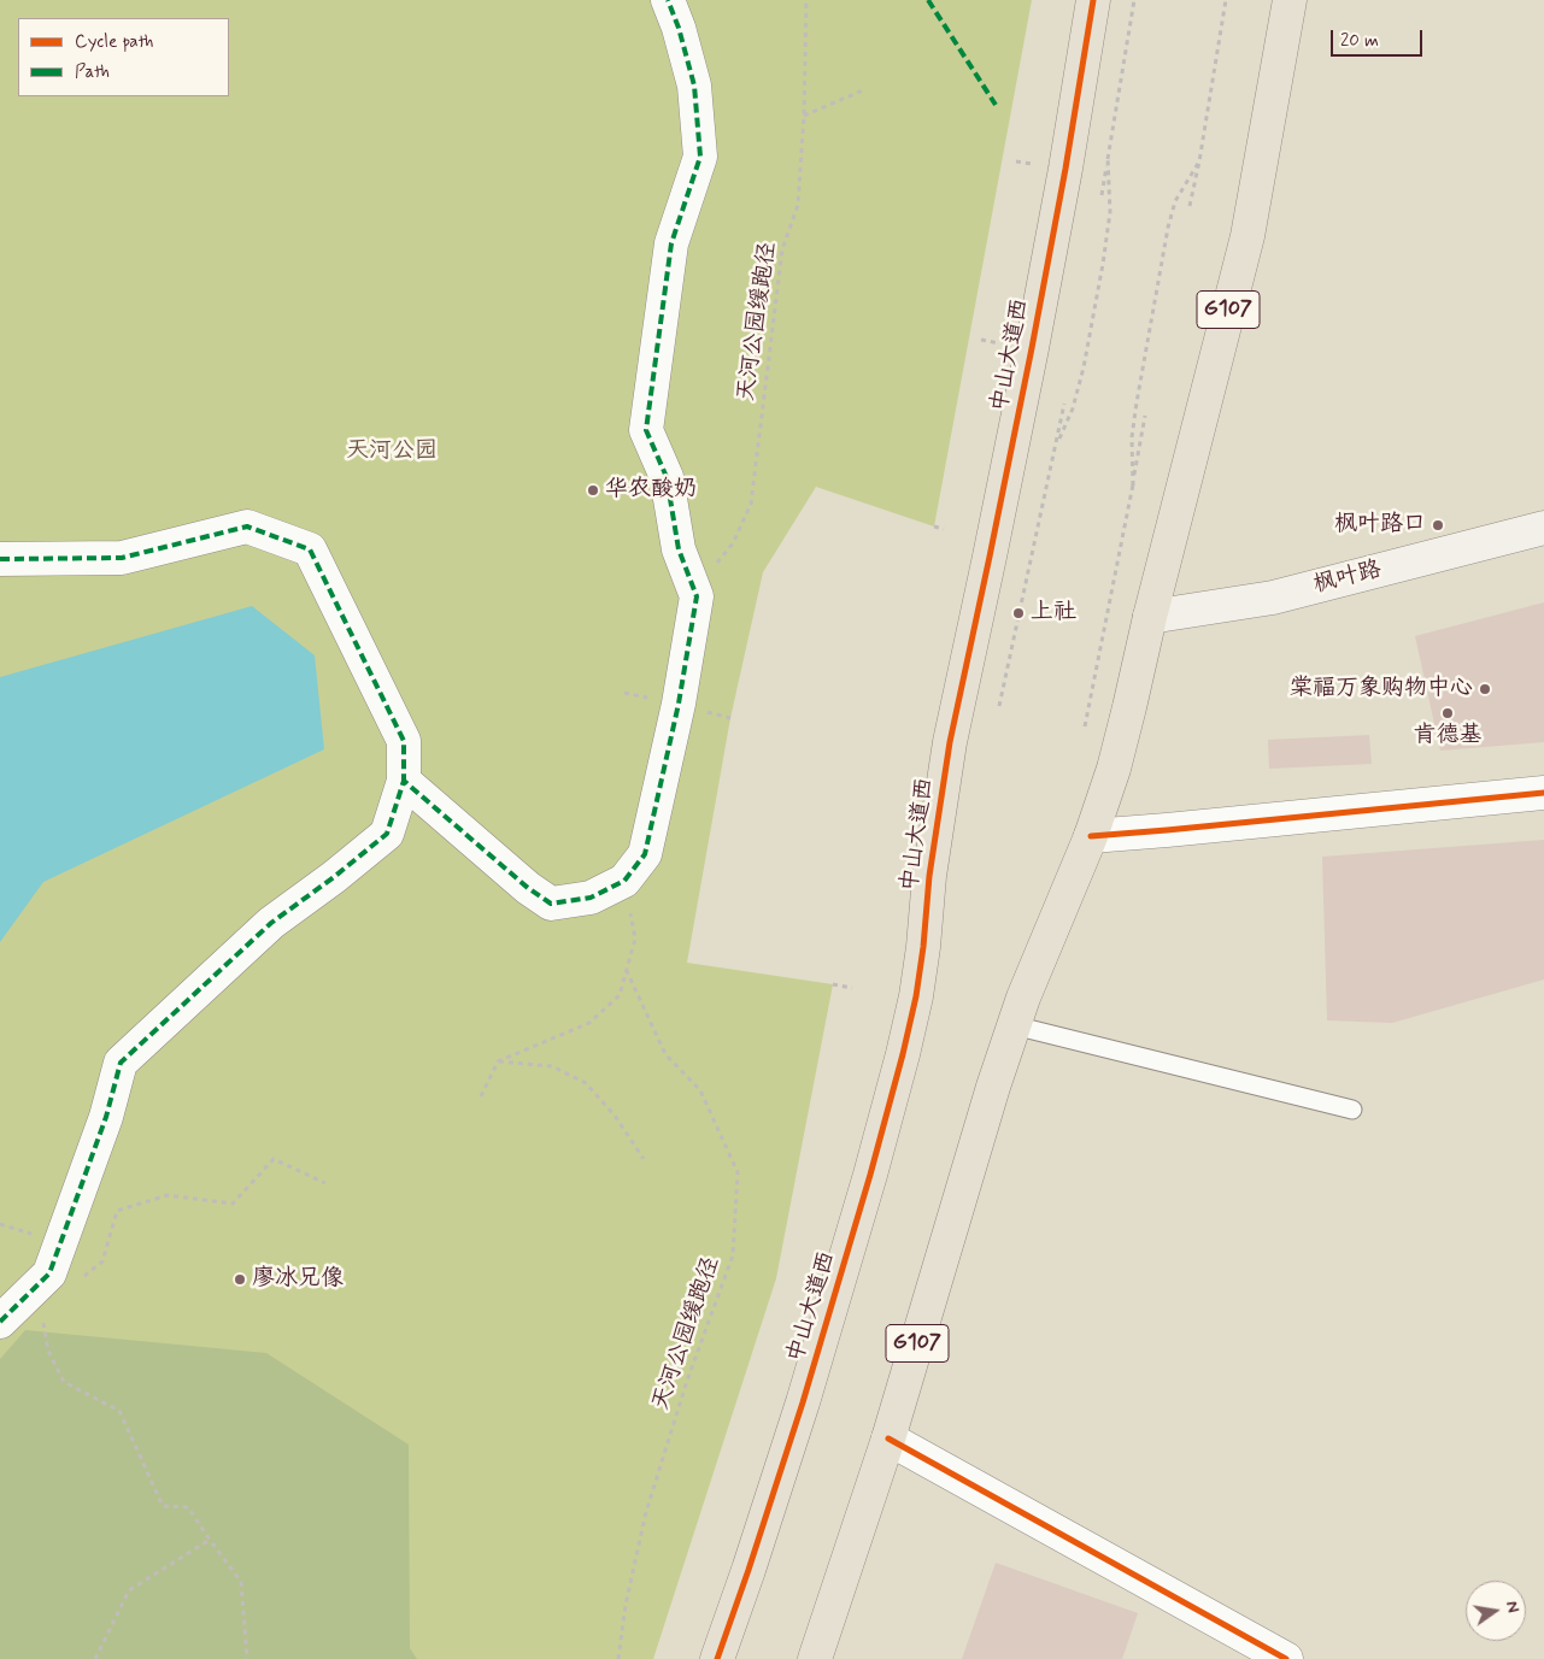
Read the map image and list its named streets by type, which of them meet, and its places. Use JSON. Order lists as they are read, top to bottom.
{
  "streets": {
    "highway": ["G107", "中山大道西"],
    "street": ["枫叶路"],
    "path": ["天河公园缓跑径"]
  },
  "crossings": [
    ["G107", "枫叶路"]
  ],
  "parks": ["天河公园"],
  "places": [
    "华农酸奶",
    "枫叶路口",
    "上社",
    "棠福万象购物中心",
    "肯德基",
    "廖冰兄像"
  ],
  "legend": ["Cycle path", "Path"],
  "scale_bar": "20 m",
  "north": "right"
}
